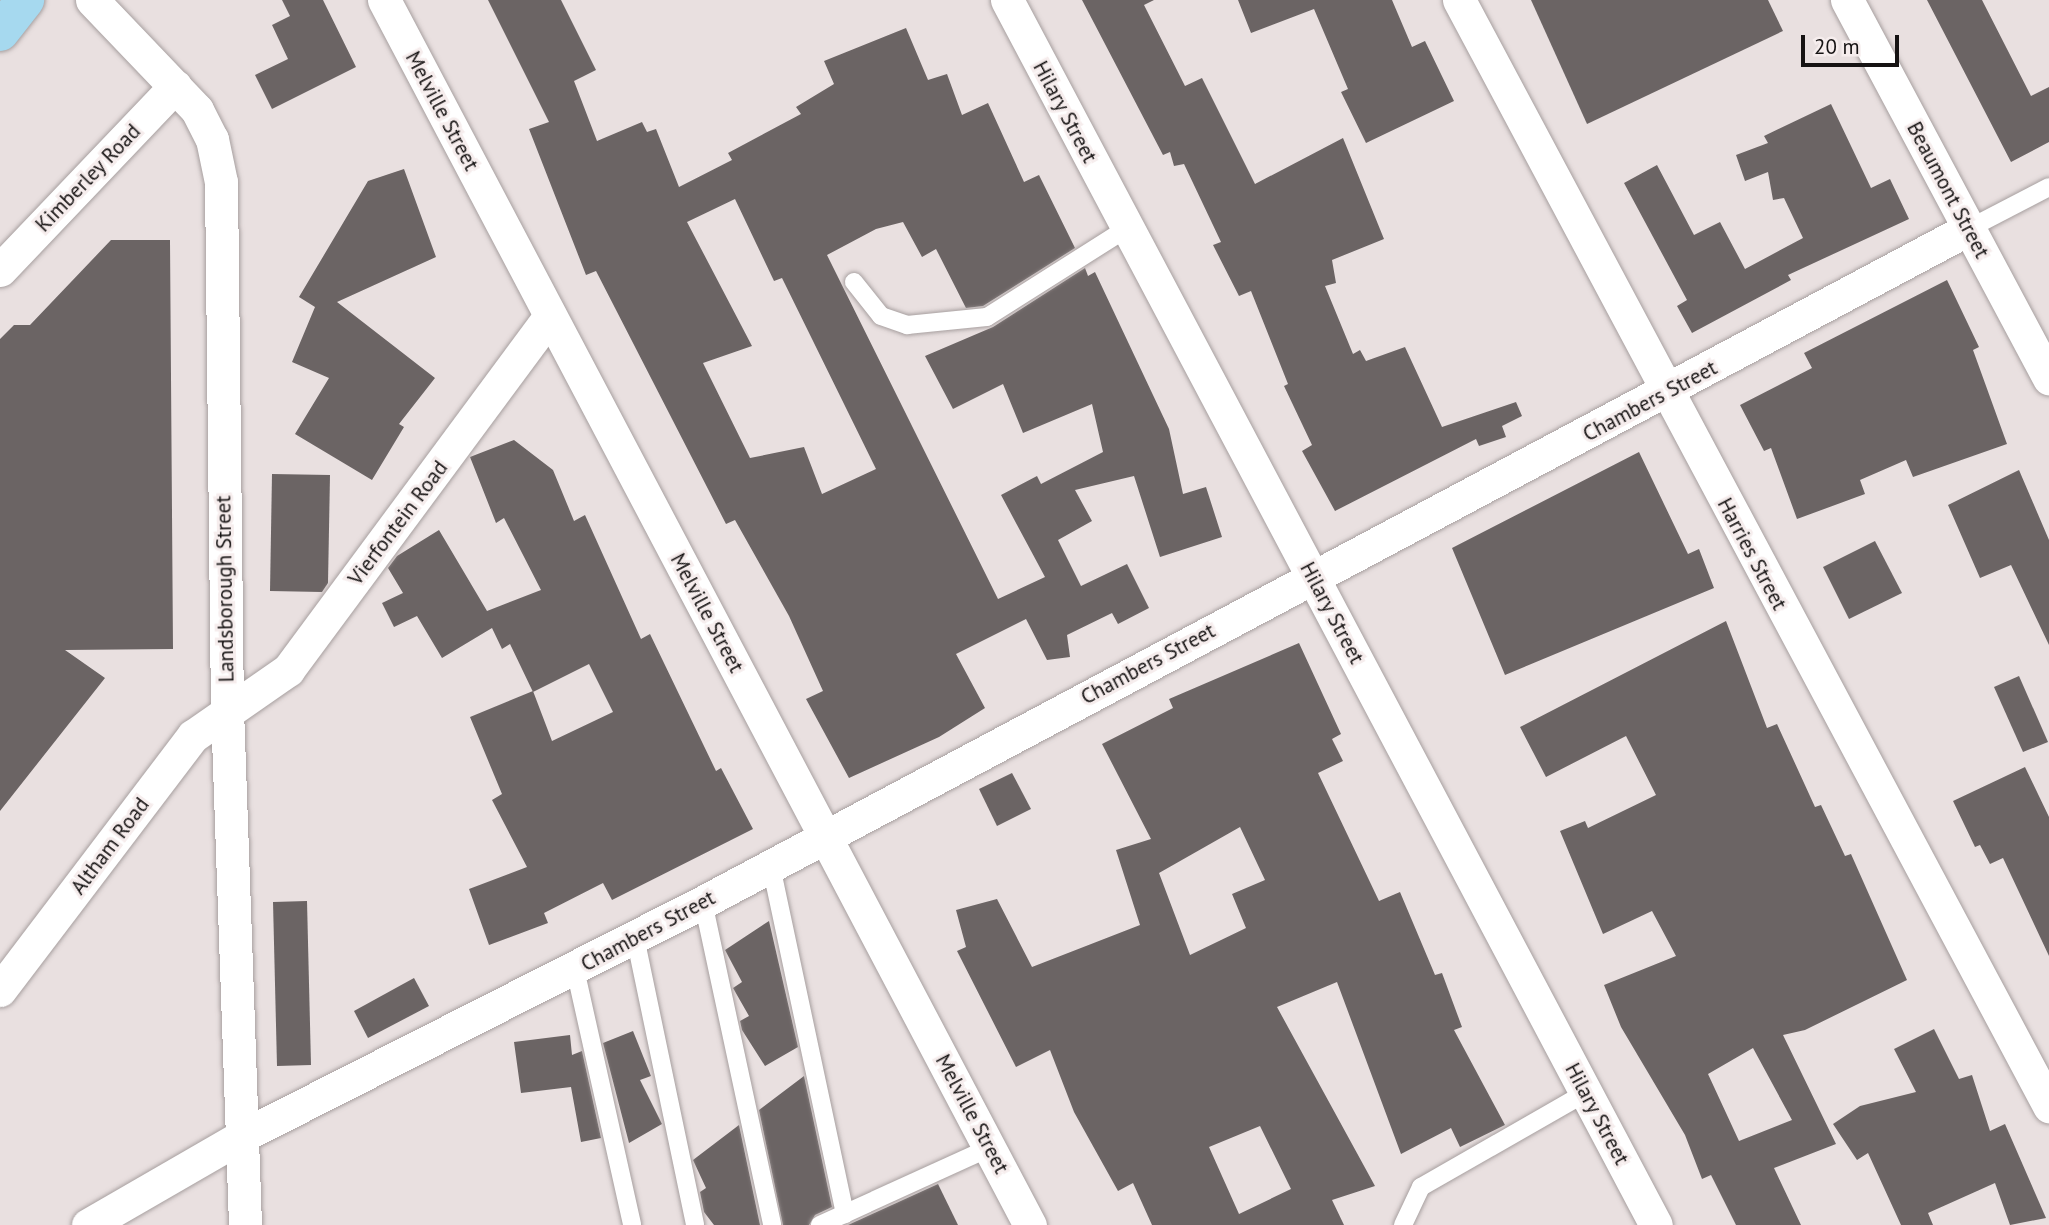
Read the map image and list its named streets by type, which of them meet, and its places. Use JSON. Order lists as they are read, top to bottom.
{
  "streets": {
    "street": [
      "Melville Street",
      "Hilary Street",
      "Kimberley Road",
      "Beaumont Street",
      "Chambers Street",
      "Vierfontein Road",
      "Harries Street",
      "Landsborough Street",
      "Altham Road"
    ]
  },
  "crossings": [
    ["Melville Street", "Chambers Street"],
    ["Melville Street", "Vierfontein Road"],
    ["Hilary Street", "Chambers Street"],
    ["Kimberley Road", "Landsborough Street"],
    ["Beaumont Street", "Chambers Street"],
    ["Chambers Street", "Harries Street"],
    ["Chambers Street", "Landsborough Street"],
    ["Vierfontein Road", "Landsborough Street"],
    ["Vierfontein Road", "Altham Road"],
    ["Landsborough Street", "Altham Road"]
  ],
  "scale_bar": "20 m"
}
